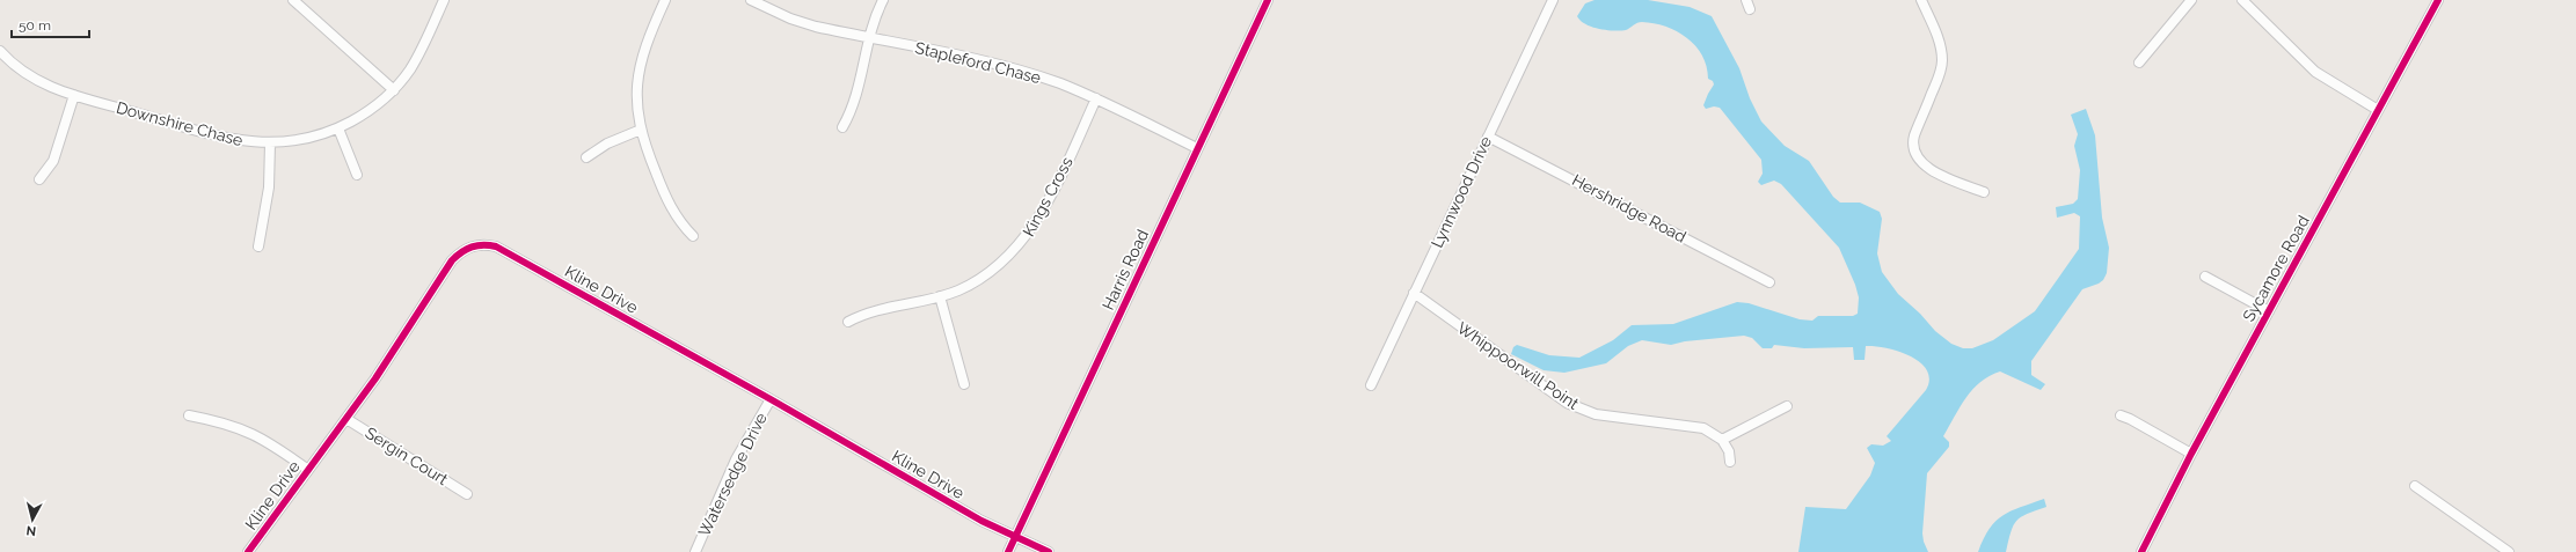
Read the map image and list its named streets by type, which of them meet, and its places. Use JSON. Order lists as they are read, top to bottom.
{
  "streets": {
    "street": [
      "Stapleford Chase",
      "Downshire Chase",
      "Lynnwood Drive",
      "Kings Cross",
      "Hershridge Road",
      "Sycamore Road",
      "Harris Road",
      "Kline Drive",
      "Whippoorwill Point",
      "Sergin Court",
      "Watersedge Drive"
    ]
  },
  "crossings": [
    ["Stapleford Chase", "Kings Cross"],
    ["Stapleford Chase", "Harris Road"],
    ["Lynnwood Drive", "Hershridge Road"],
    ["Lynnwood Drive", "Whippoorwill Point"],
    ["Harris Road", "Kline Drive"],
    ["Kline Drive", "Sergin Court"],
    ["Kline Drive", "Watersedge Drive"]
  ],
  "scale_bar": "50 m",
  "north": "bottom"
}
